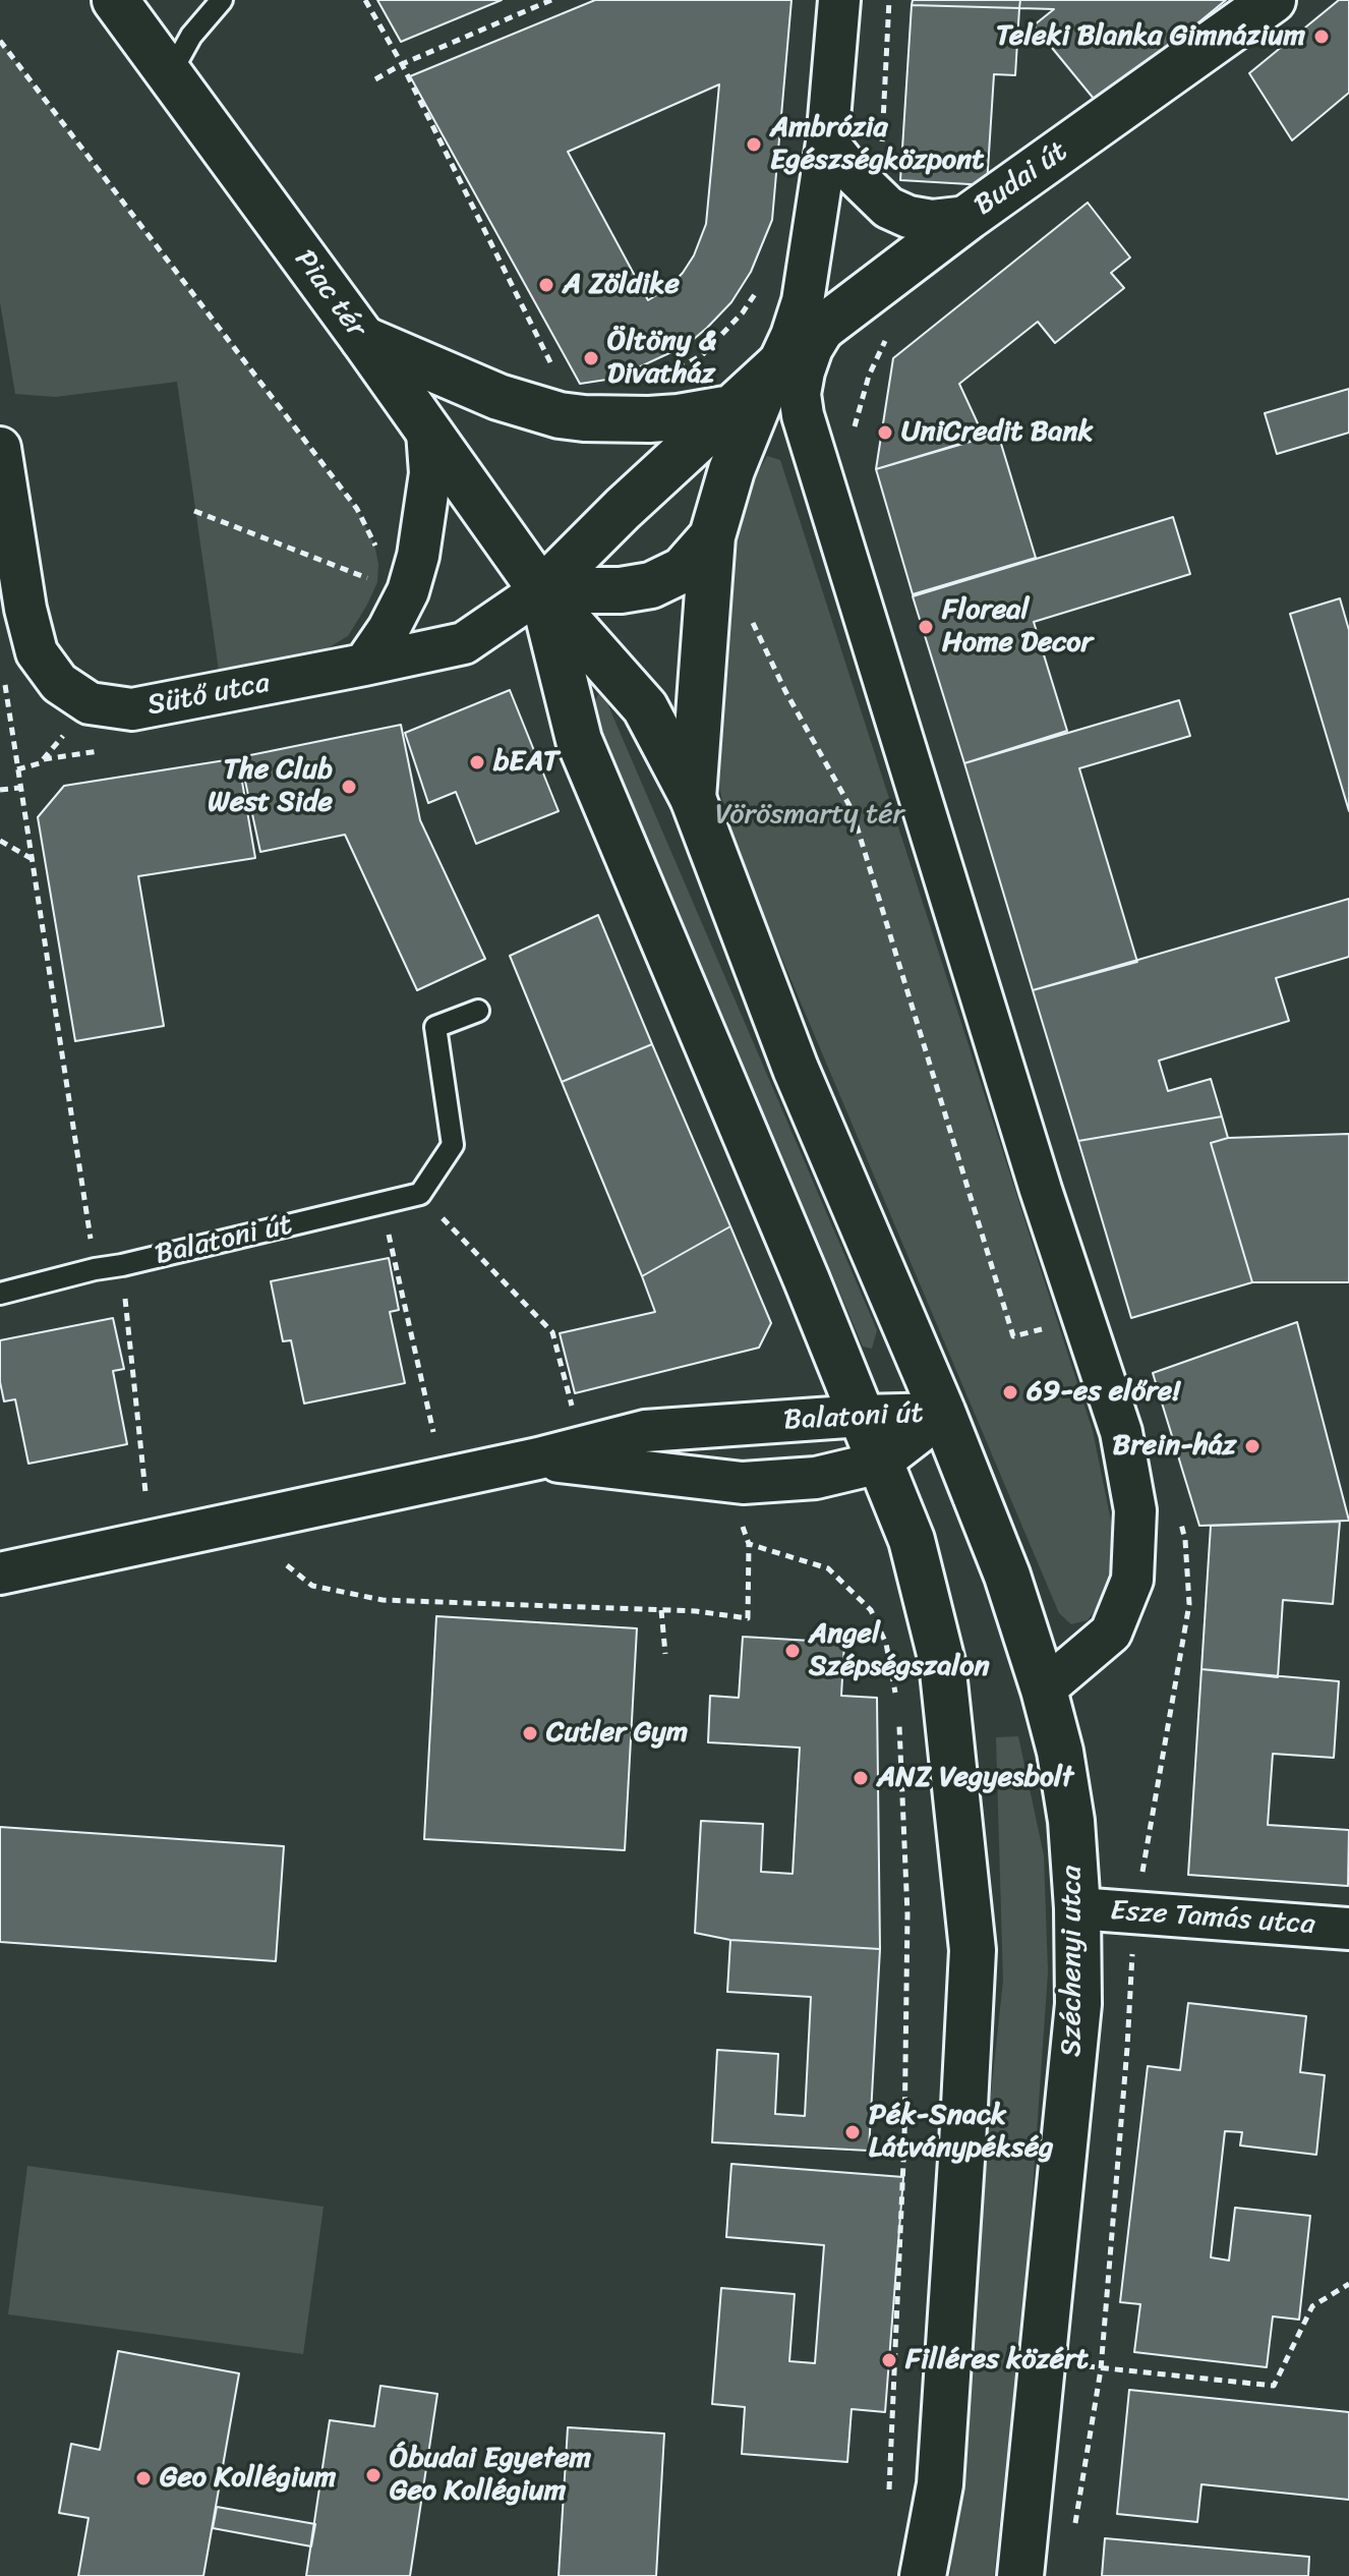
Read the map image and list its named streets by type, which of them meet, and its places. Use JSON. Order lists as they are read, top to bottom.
{
  "streets": {
    "main road": ["Budai út", "Piac tér", "Széchenyi utca"],
    "street": ["Sütő utca", "Balatoni út", "Esze Tamás utca"]
  },
  "crossings": [
    ["Budai út", "Piac tér"],
    ["Budai út", "Sütő utca"],
    ["Piac tér", "Sütő utca"],
    ["Balatoni út", "Széchenyi utca"],
    ["Esze Tamás utca", "Széchenyi utca"]
  ],
  "parks": ["Vörösmarty tér"],
  "places": [
    "Teleki Blanka Gimnázium",
    "Ambrózia Egészségközpont",
    "A Zöldike",
    "Öltöny & Divatház",
    "UniCredit Bank",
    "Floreal Home Decor",
    "bEAT",
    "The Club West Side",
    "69-es előre!",
    "Brein-ház",
    "Angel Szépségszalon",
    "Cutler Gym",
    "ANZ Vegyesbolt",
    "Pék-Snack Látványpékség",
    "Filléres közért",
    "Óbudai Egyetem Geo Kollégium",
    "Geo Kollégium"
  ]
}
